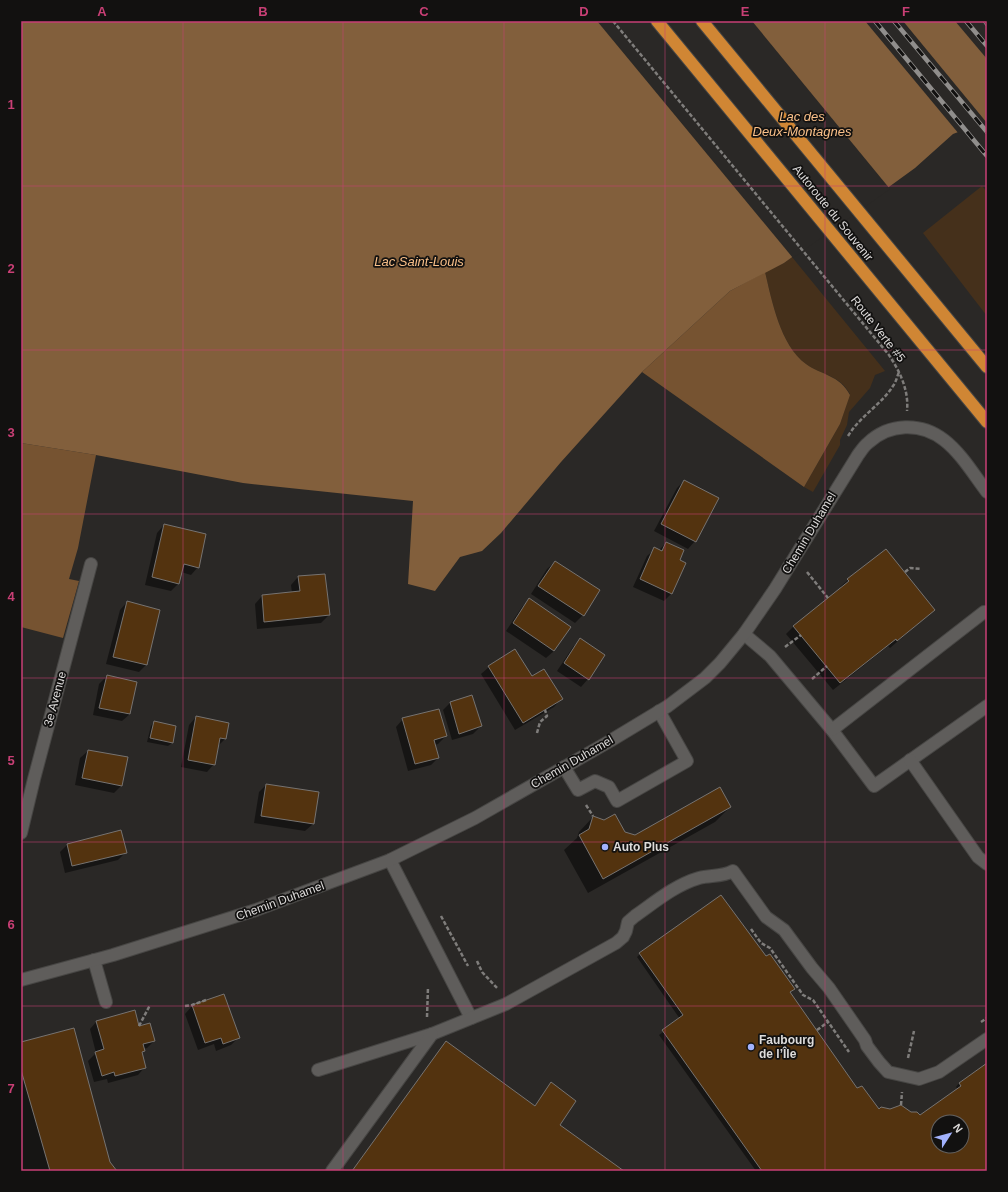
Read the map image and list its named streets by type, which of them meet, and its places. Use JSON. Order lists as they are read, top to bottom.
{
  "streets": {
    "highway": ["Autoroute du Souvenir"],
    "street": ["Chemin Duhamel", "3e Avenue"],
    "path": ["Route Verte #5"]
  },
  "water": ["Lac des Deux-Montagnes", "Lac Saint-Louis"],
  "places": ["Auto Plus", "Faubourg de l’Île"],
  "north": "top right",
  "grid": {
    "columns": [
      "A",
      "B",
      "C",
      "D",
      "E",
      "F"
    ],
    "rows": [
      "1",
      "2",
      "3",
      "4",
      "5",
      "6",
      "7"
    ]
  }
}
